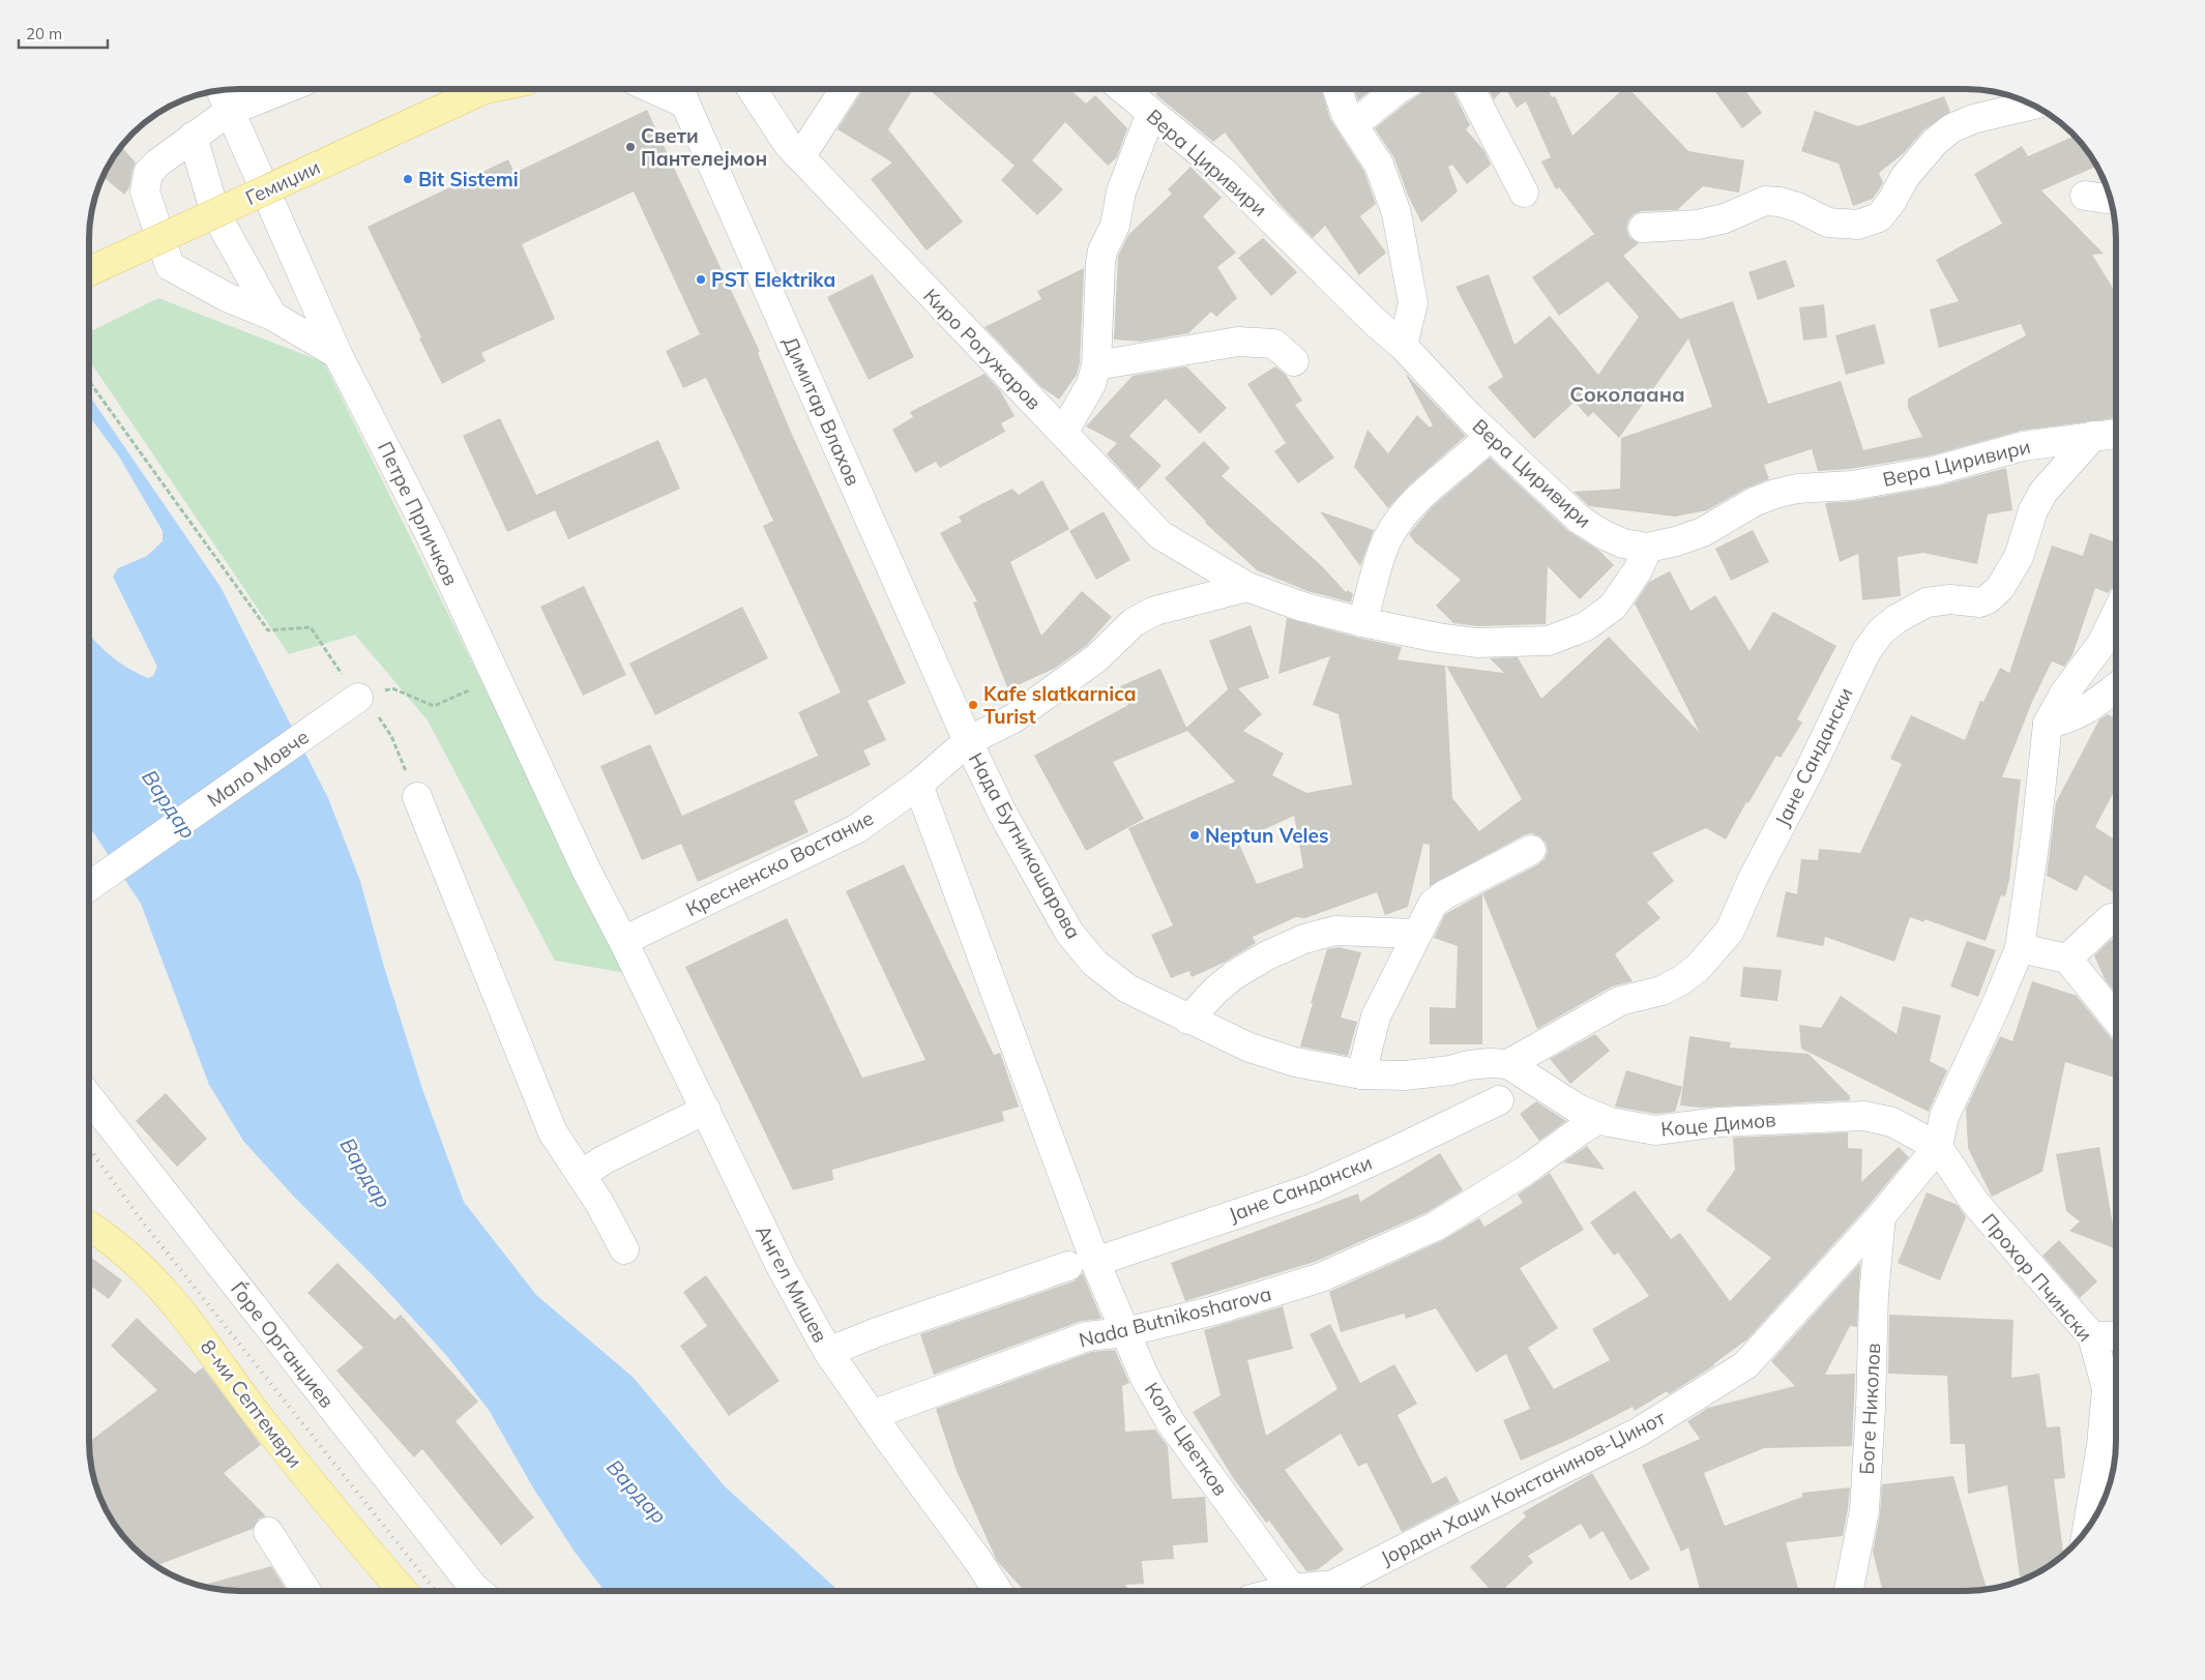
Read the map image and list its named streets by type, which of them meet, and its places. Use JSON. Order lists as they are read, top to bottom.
{
  "streets": {
    "main road": ["Гемиџии", "8-ми Септември"],
    "street": [
      "Вера Циривири",
      "Киро Рогужаров",
      "Димитар Влахов",
      "Петре Прличков",
      "Јане Сандански",
      "Мало Мовче",
      "Нада Бутникошарова",
      "Кресненско Востание",
      "Коце Димов",
      "Прохор Пчински",
      "Ангел Мишев",
      "Nada Butnikosharova",
      "Ѓоре Органџиев",
      "Боге Николов",
      "Коле Цветков",
      "Јордан Хаџи Констанинов-Џинот"
    ]
  },
  "crossings": [
    ["Вера Циривири", "Јане Сандански"],
    ["Киро Рогужаров", "Кресненско Востание"],
    ["Димитар Влахов", "Нада Бутникошарова"],
    ["Димитар Влахов", "Кресненско Востание"],
    ["Петре Прличков", "Кресненско Востание"],
    ["Петре Прличков", "Ангел Мишев"],
    ["Јане Сандански", "Нада Бутникошарова"],
    ["Јане Сандански", "Коце Димов"],
    ["Јане Сандански", "Ангел Мишев"],
    ["Јане Сандански", "Коле Цветков"],
    ["Нада Бутникошарова", "Кресненско Востание"],
    ["Нада Бутникошарова", "Коце Димов"],
    ["Кресненско Востание", "Ангел Мишев"],
    ["Кресненско Востание", "Коле Цветков"],
    ["Коце Димов", "Прохор Пчински"],
    ["Коце Димов", "Nada Butnikosharova"],
    ["Коце Димов", "Јордан Хаџи Констанинов-Џинот"],
    ["Прохор Пчински", "Јордан Хаџи Констанинов-Џинот"],
    ["Ангел Мишев", "Nada Butnikosharova"],
    ["Nada Butnikosharova", "Коле Цветков"],
    ["Боге Николов", "Јордан Хаџи Констанинов-Џинот"]
  ],
  "districts": ["Соколаана"],
  "water": ["Вардар"],
  "places": [
    "Свети Пантелејмон",
    "Bit Sistemi",
    "PST Elektrika",
    "Kafe slatkarnica Turist",
    "Neptun Veles"
  ],
  "scale_bar": "20 m"
}
